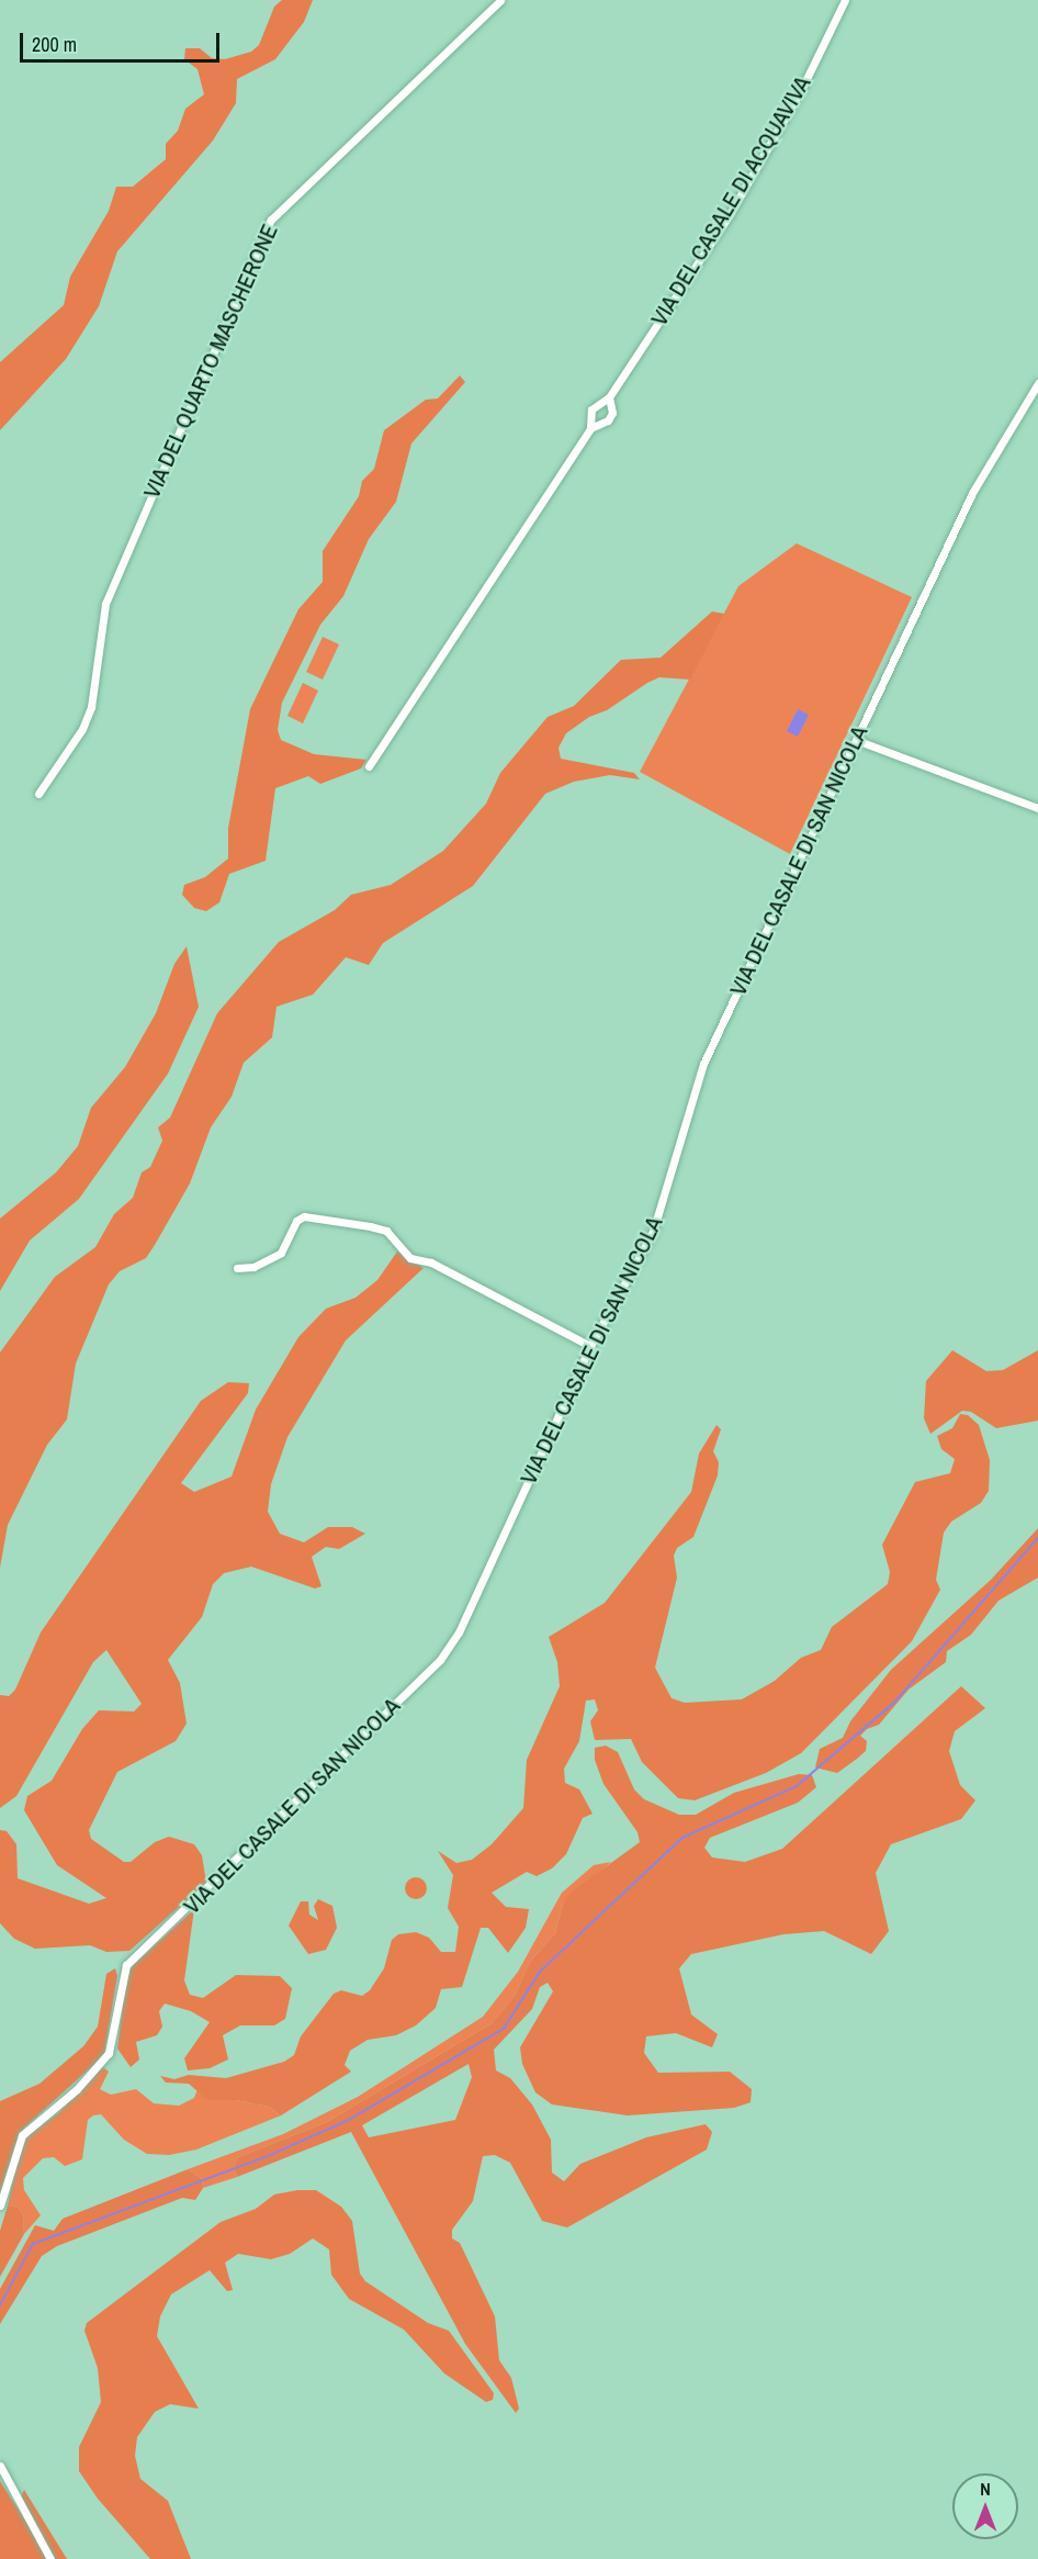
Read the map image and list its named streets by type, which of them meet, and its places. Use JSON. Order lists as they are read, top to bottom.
{
  "streets": {
    "street": ["VIA DEL CASALE DI ACQUAVIVA", "VIA DEL QUARTO MASCHERONE", "VIA DEL CASALE DI SAN NICOLA"]
  },
  "scale_bar": "200 m",
  "north": "top"
}
